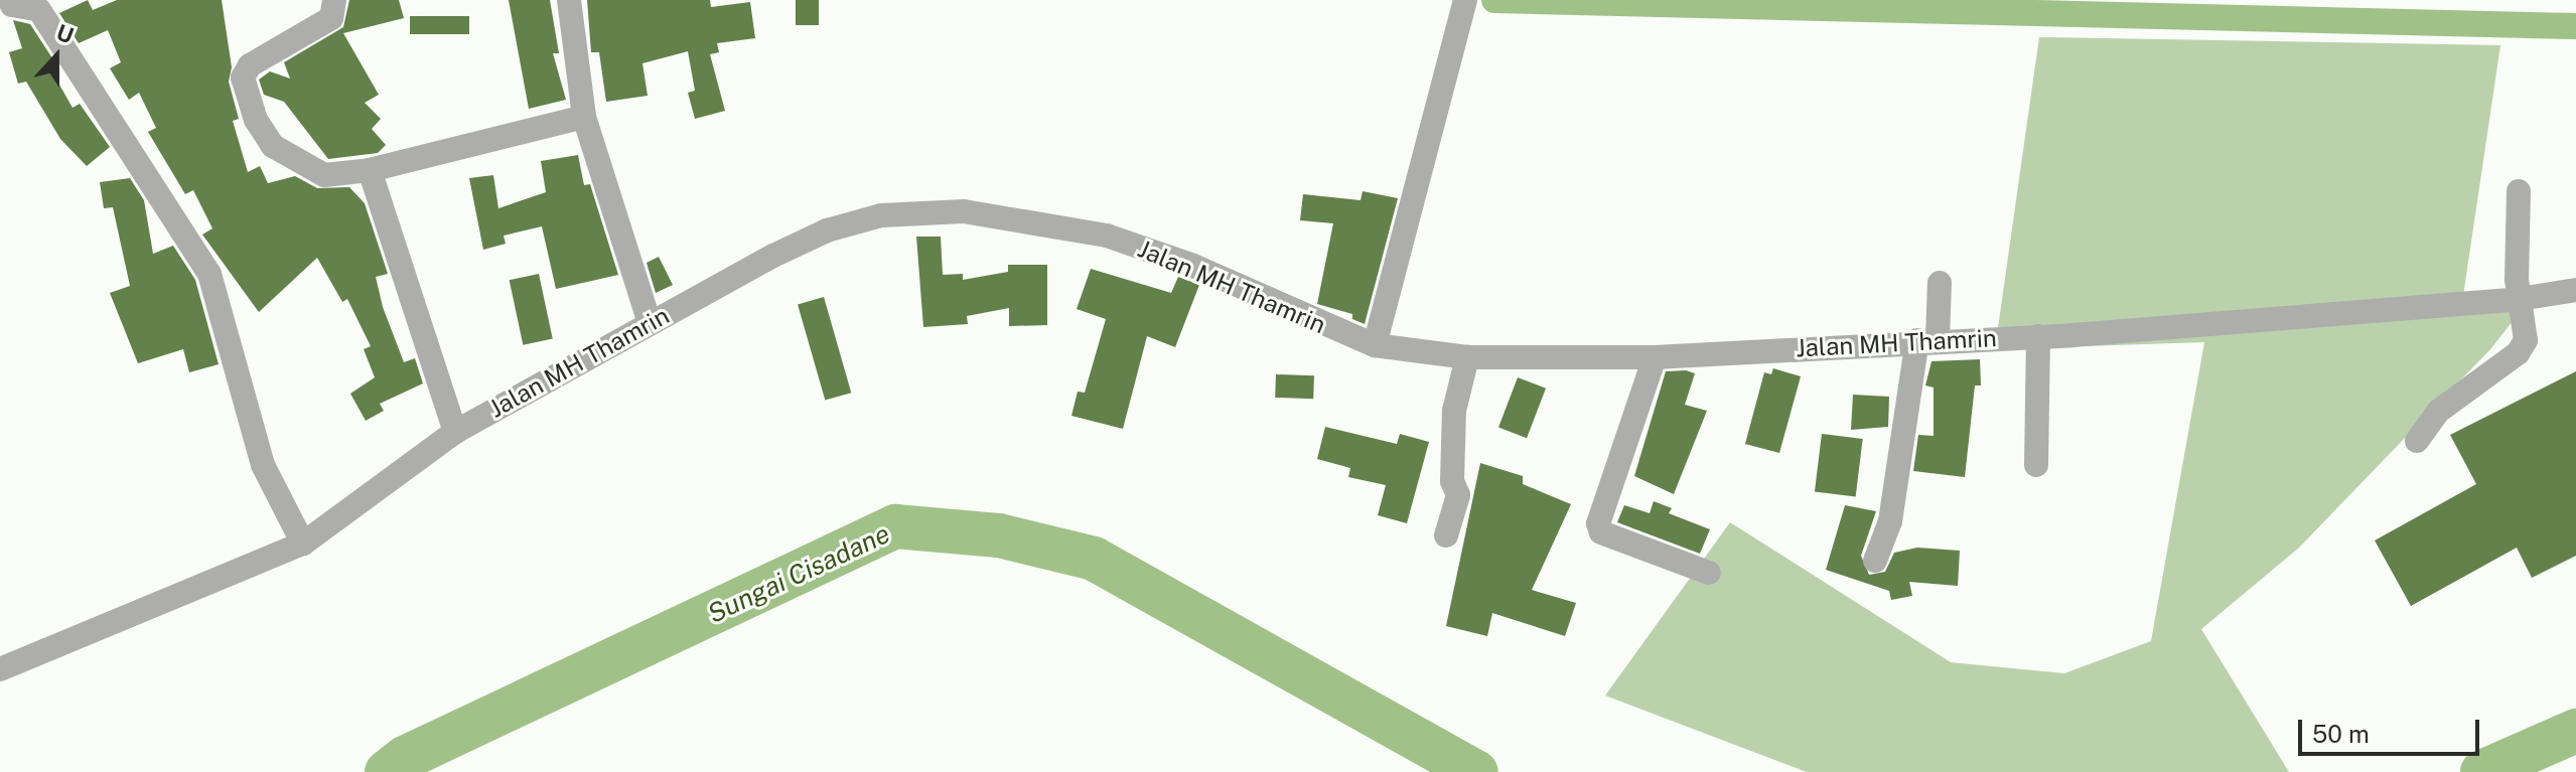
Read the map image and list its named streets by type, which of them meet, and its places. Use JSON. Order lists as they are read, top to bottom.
{
  "streets": {
    "street": ["Jalan MH Thamrin"]
  },
  "water": ["Sungai Cisadane"],
  "scale_bar": "50 m",
  "north": "top"
}
